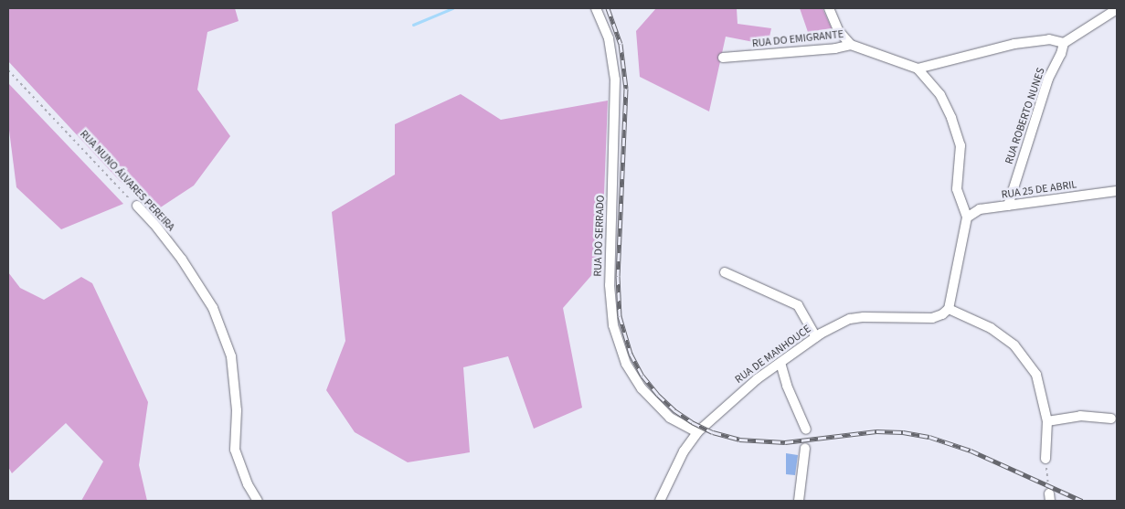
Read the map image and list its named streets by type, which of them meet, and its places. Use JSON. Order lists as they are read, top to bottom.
{
  "streets": {
    "street": [
      "RUA DO EMIGRANTE",
      "RUA ROBERTO NUNES",
      "RUA NUNO ÁLVARES PEREIRA",
      "RUA 25 DE ABRIL",
      "RUA DO SERRADO",
      "RUA DE MANHOUCE"
    ]
  },
  "crossings": [
    ["RUA ROBERTO NUNES", "RUA 25 DE ABRIL"],
    ["RUA DO SERRADO", "RUA DE MANHOUCE"]
  ]
}
